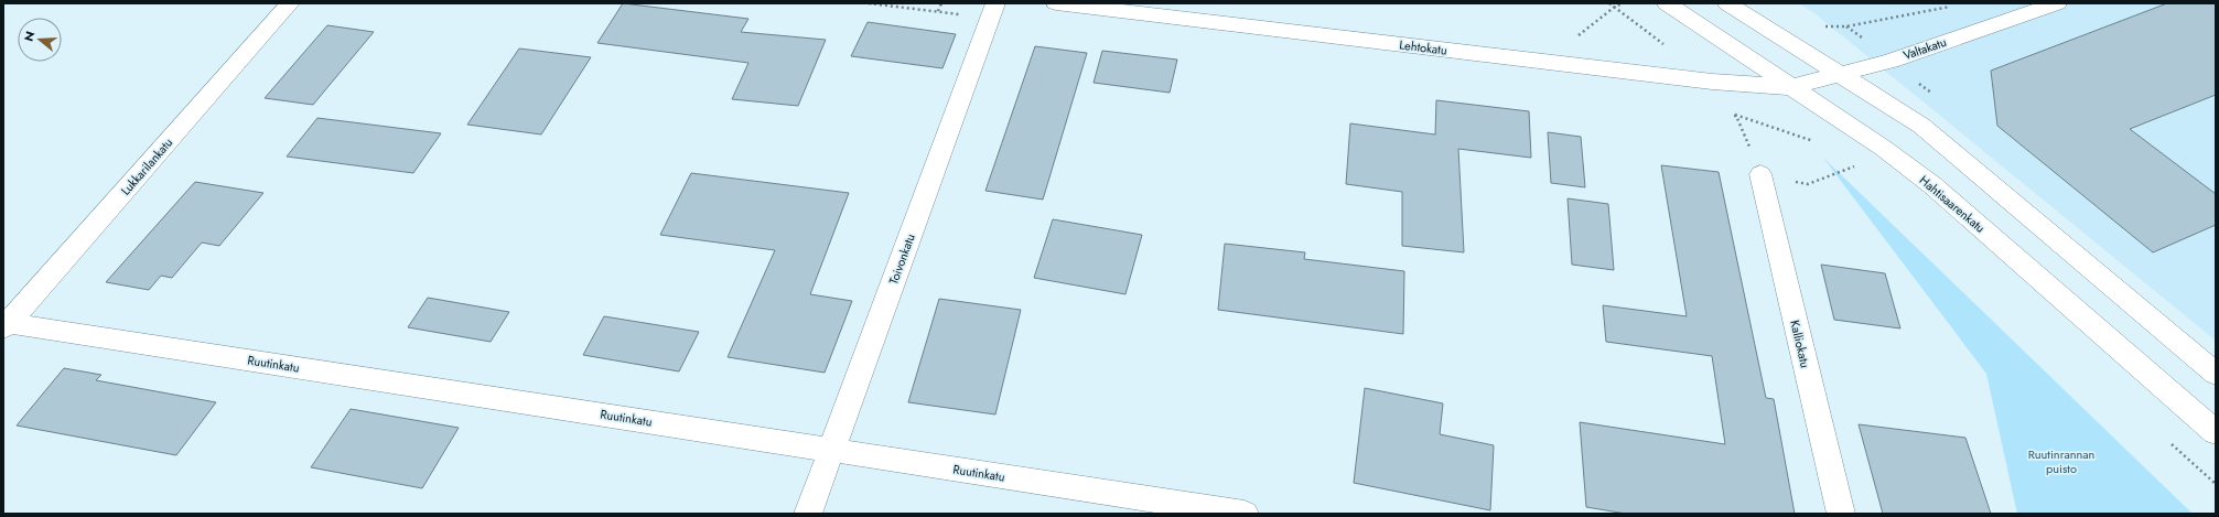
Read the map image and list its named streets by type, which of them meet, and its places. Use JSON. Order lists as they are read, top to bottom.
{
  "streets": {
    "street": [
      "Lehtokatu",
      "Valtakatu",
      "Lukkarilankatu",
      "Hahtisaarenkatu",
      "Toivonkatu",
      "Kalliokatu",
      "Ruutinkatu"
    ]
  },
  "crossings": [
    ["Lehtokatu", "Valtakatu"],
    ["Lehtokatu", "Hahtisaarenkatu"],
    ["Valtakatu", "Hahtisaarenkatu"],
    ["Lukkarilankatu", "Ruutinkatu"],
    ["Toivonkatu", "Ruutinkatu"]
  ],
  "parks": ["Ruutinrannan puisto"],
  "north": "left"
}
